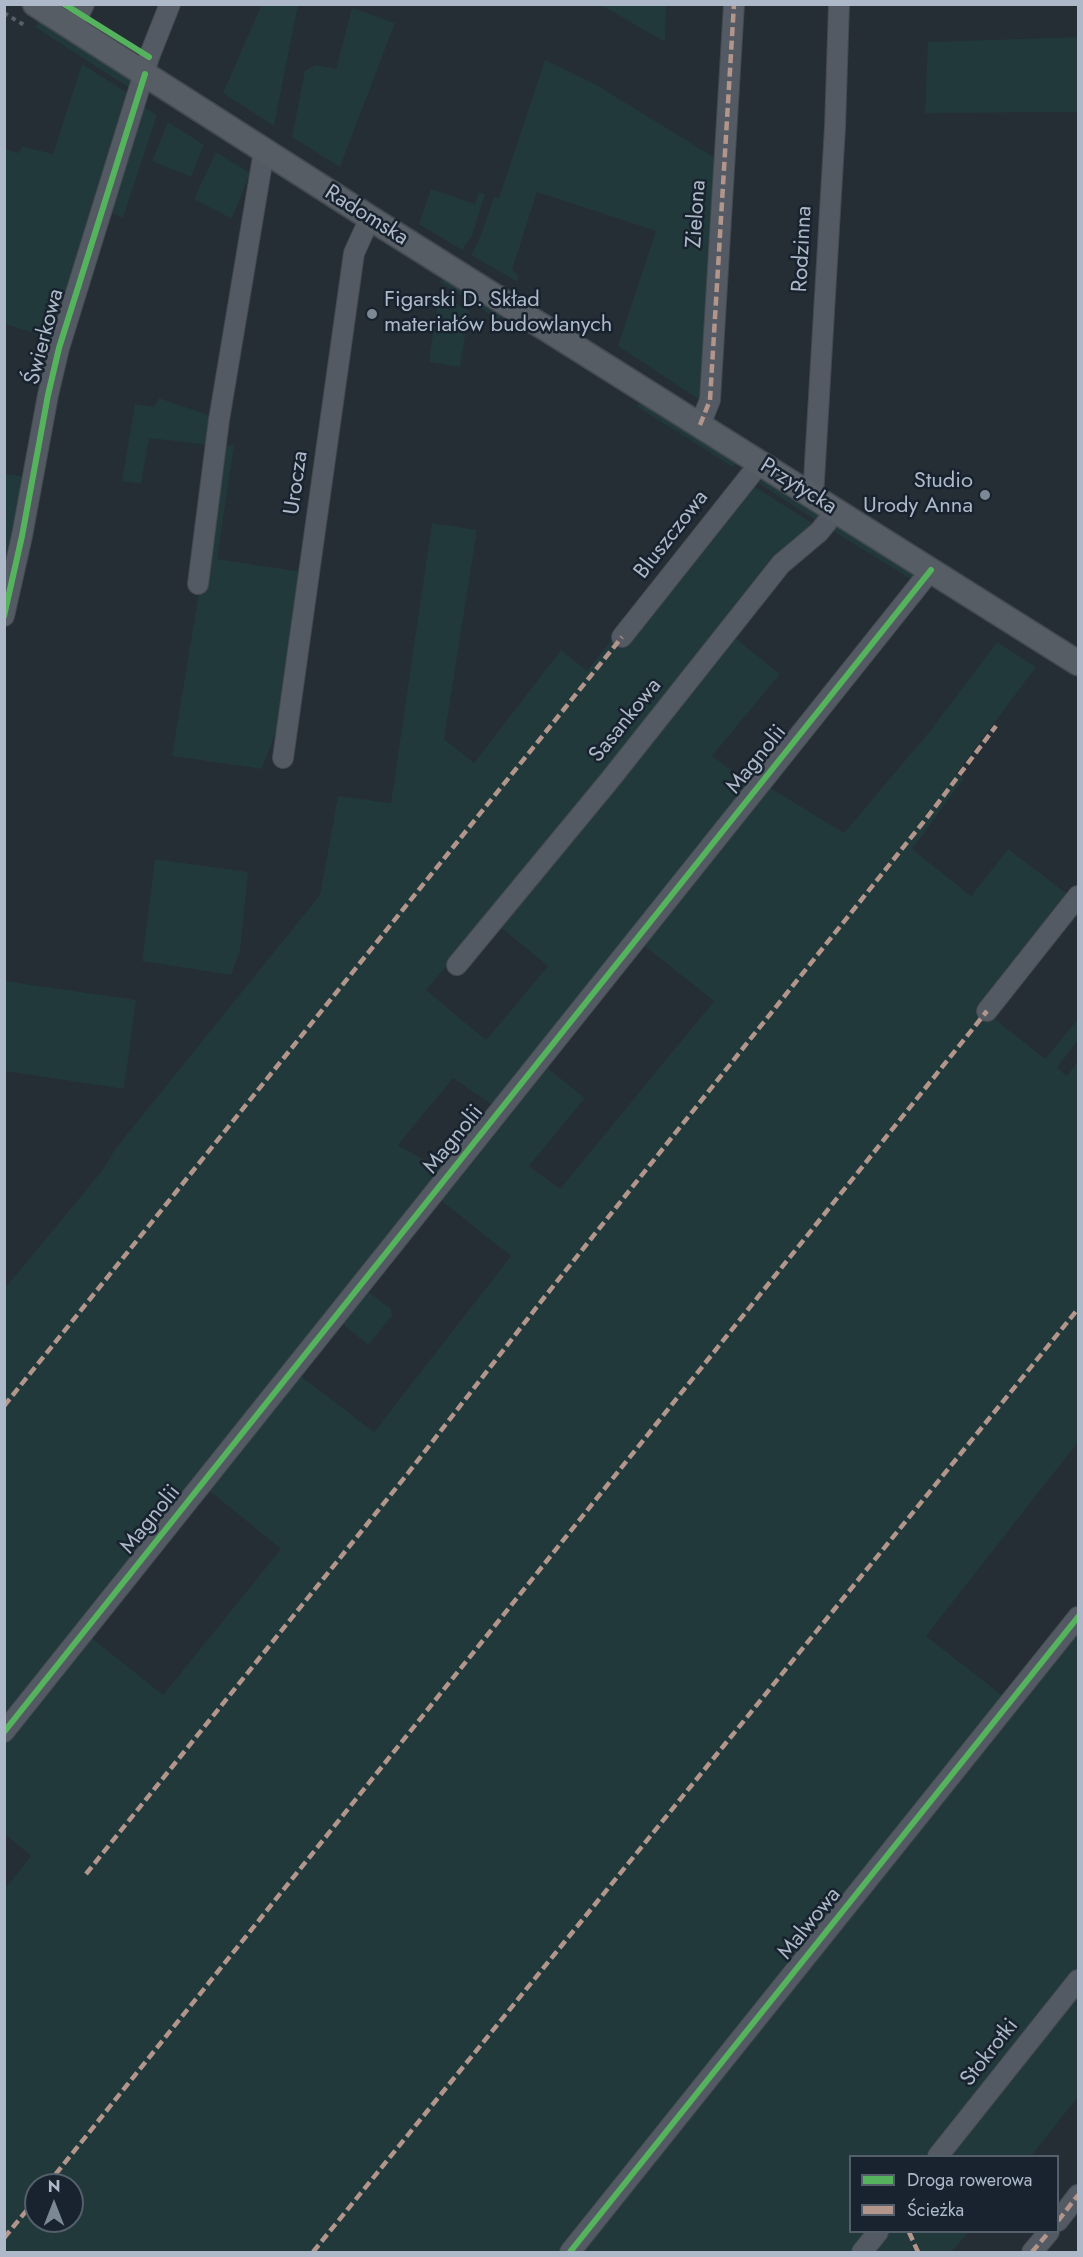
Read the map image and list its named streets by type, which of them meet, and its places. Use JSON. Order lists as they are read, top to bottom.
{
  "streets": {
    "main road": ["Radomska", "Przytycka"],
    "street": [
      "Zielona",
      "Rodzinna",
      "Świerkowa",
      "Urocza",
      "Bluszczowa",
      "Sasankowa",
      "Magnolii",
      "Malwowa",
      "Stokrotki"
    ]
  },
  "crossings": [
    ["Zielona", "Radomska"],
    ["Zielona", "Przytycka"],
    ["Radomska", "Świerkowa"],
    ["Radomska", "Urocza"],
    ["Radomska", "Przytycka"],
    ["Rodzinna", "Przytycka"],
    ["Przytycka", "Bluszczowa"],
    ["Przytycka", "Sasankowa"],
    ["Przytycka", "Magnolii"]
  ],
  "places": ["Figarski D. Skład materiałów budowlanych", "Studio Urody Anna"],
  "legend": ["Droga rowerowa", "Ścieżka"],
  "north": "top"
}
